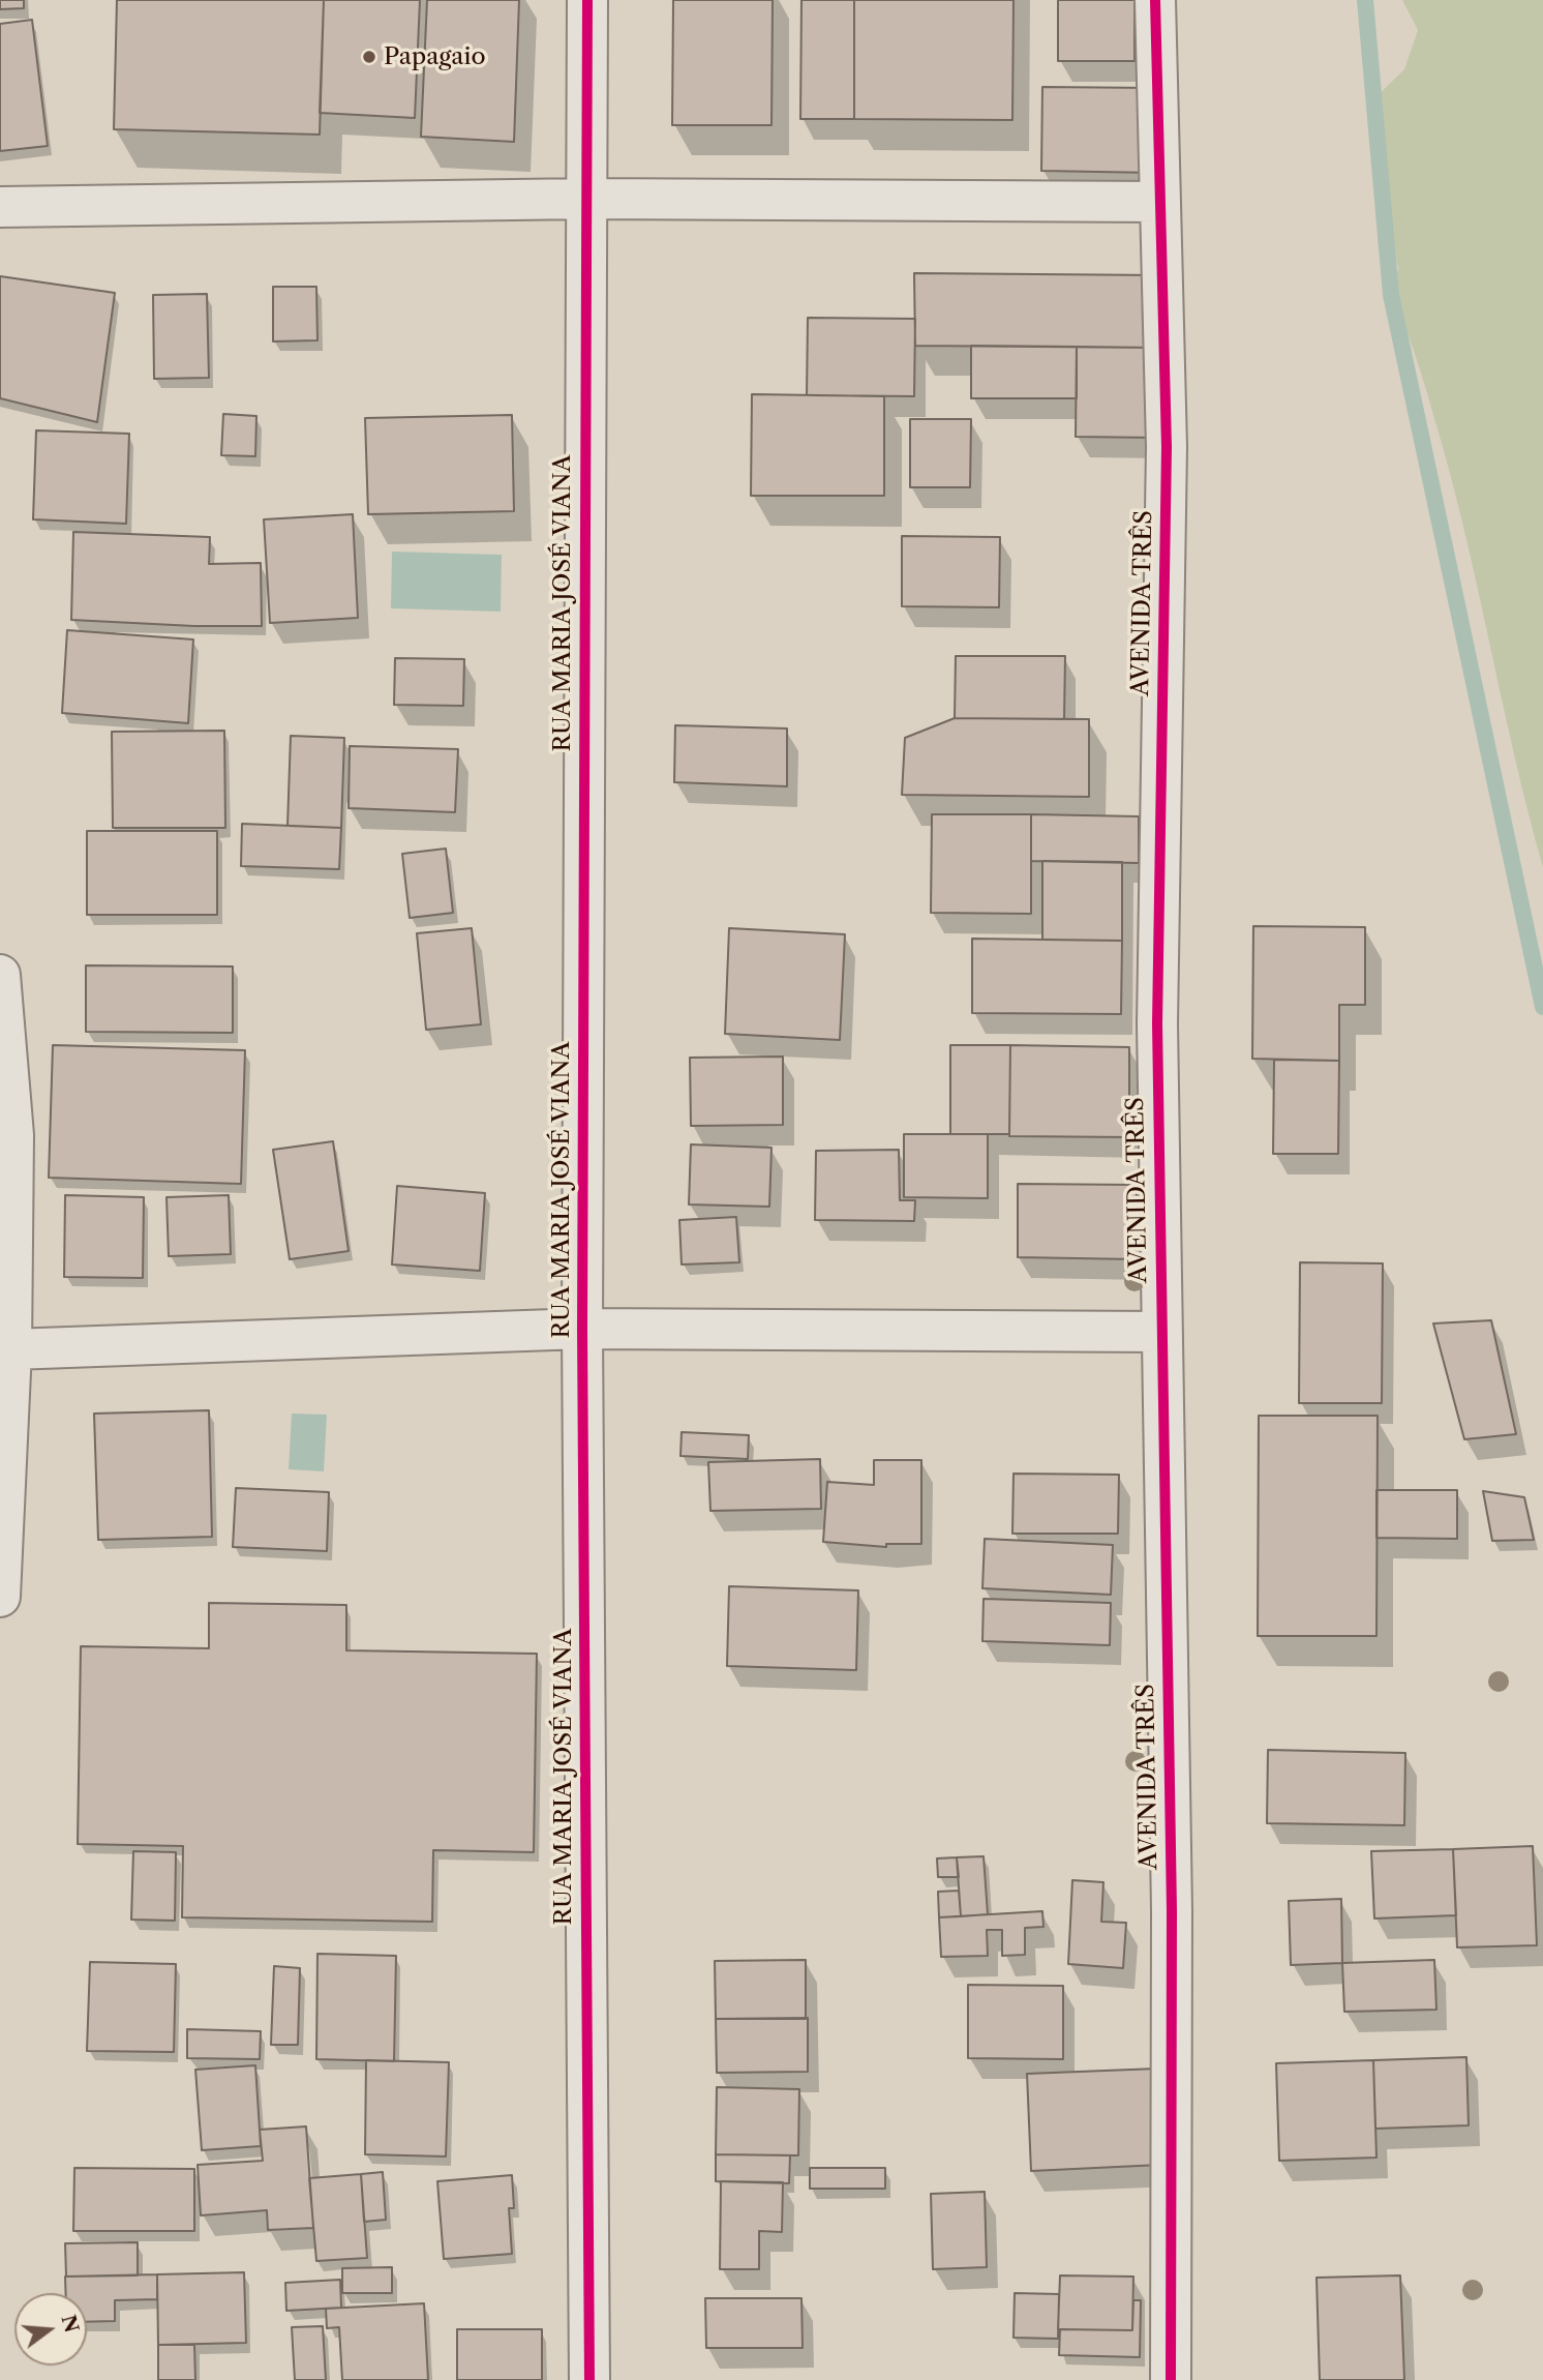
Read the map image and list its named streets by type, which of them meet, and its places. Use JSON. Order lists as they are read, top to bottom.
{
  "streets": {
    "street": ["RUA MARIA JOSÉ VIANA", "AVENIDA TRÊS"]
  },
  "places": ["Papagaio"],
  "north": "right"
}
